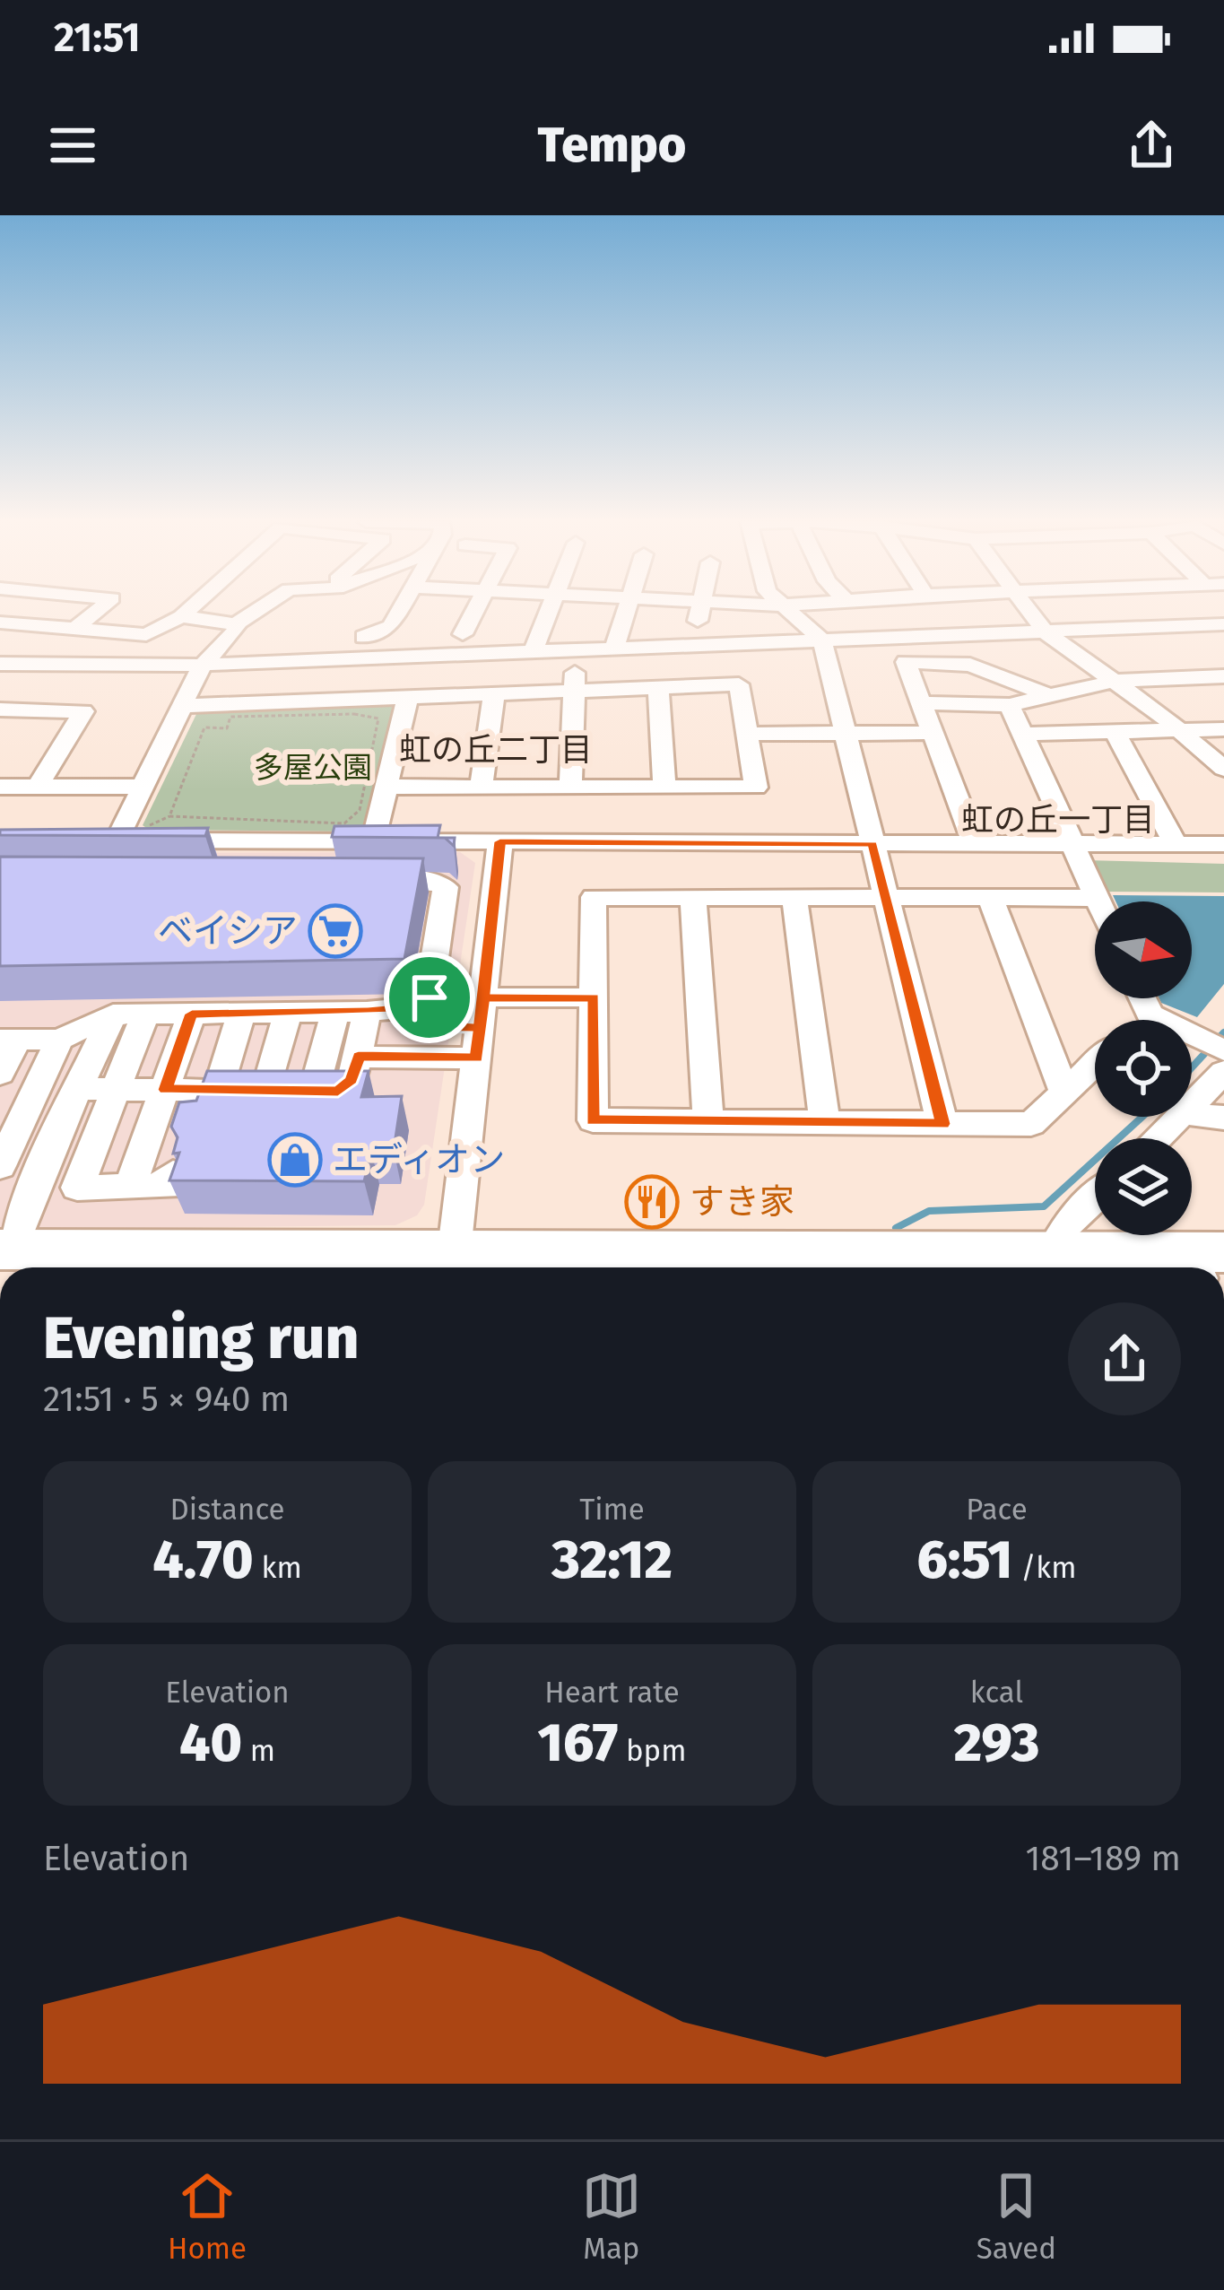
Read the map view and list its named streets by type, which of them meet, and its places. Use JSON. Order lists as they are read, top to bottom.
{
  "districts": ["虹の丘二丁目", "虹の丘一丁目"],
  "parks": ["多屋公園"],
  "places": {
    "supermarket": ["ベイシア"],
    "shop": ["エディオン"],
    "restaurant": ["すき家"]
  },
  "north": "right",
  "page": {
    "status": "21:51",
    "header": "Tempo",
    "heading": ["Evening run", "21:51 · 5 × 940 m"],
    "stats": [
      ["Distance", "4.70 km"],
      ["Time", "32:12"],
      ["Pace", "6:51 /km"],
      ["Elevation", "40 m"],
      ["Heart rate", "167 bpm"],
      ["kcal", "293"]
    ],
    "chart": ["Elevation", "181–189 m"],
    "tabs": ["Home", "Map", "Saved"]
  }
}
